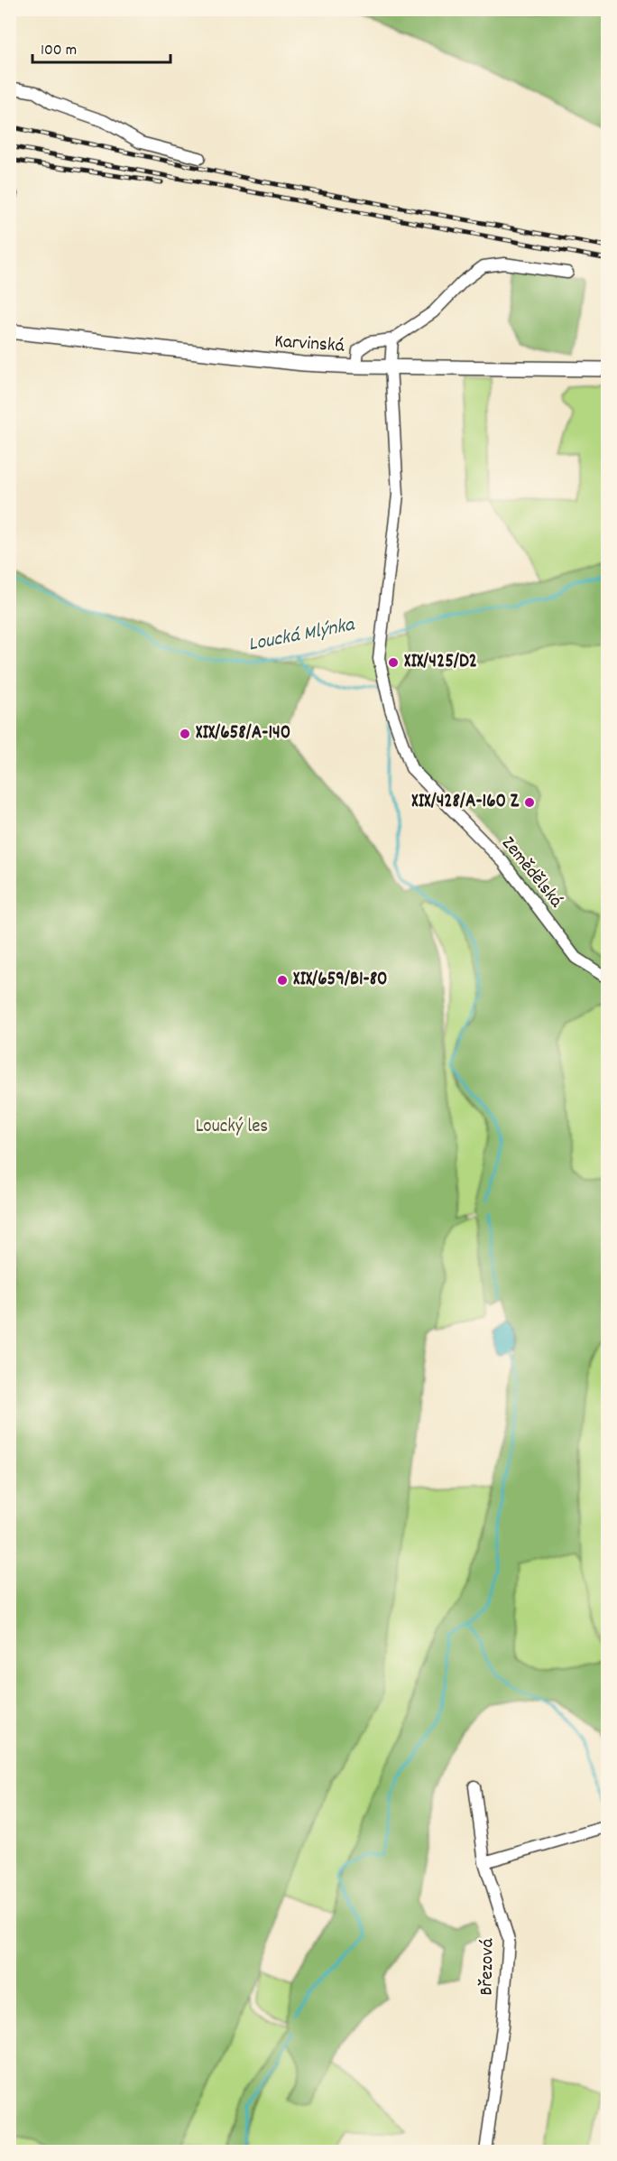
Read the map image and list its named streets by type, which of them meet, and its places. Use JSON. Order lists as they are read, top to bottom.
{
  "streets": {
    "main road": ["Karvinská"],
    "street": ["Zemědělská", "Březová"]
  },
  "crossings": [
    ["Karvinská", "Zemědělská"]
  ],
  "water": ["Loucká Mlýnka"],
  "parks": ["Loucký les"],
  "places": [
    "XIX/425/D2",
    "XIX/658/A-140",
    "XIX/428/A-160 Z",
    "XIX/659/B1-80"
  ],
  "scale_bar": "100 m"
}
